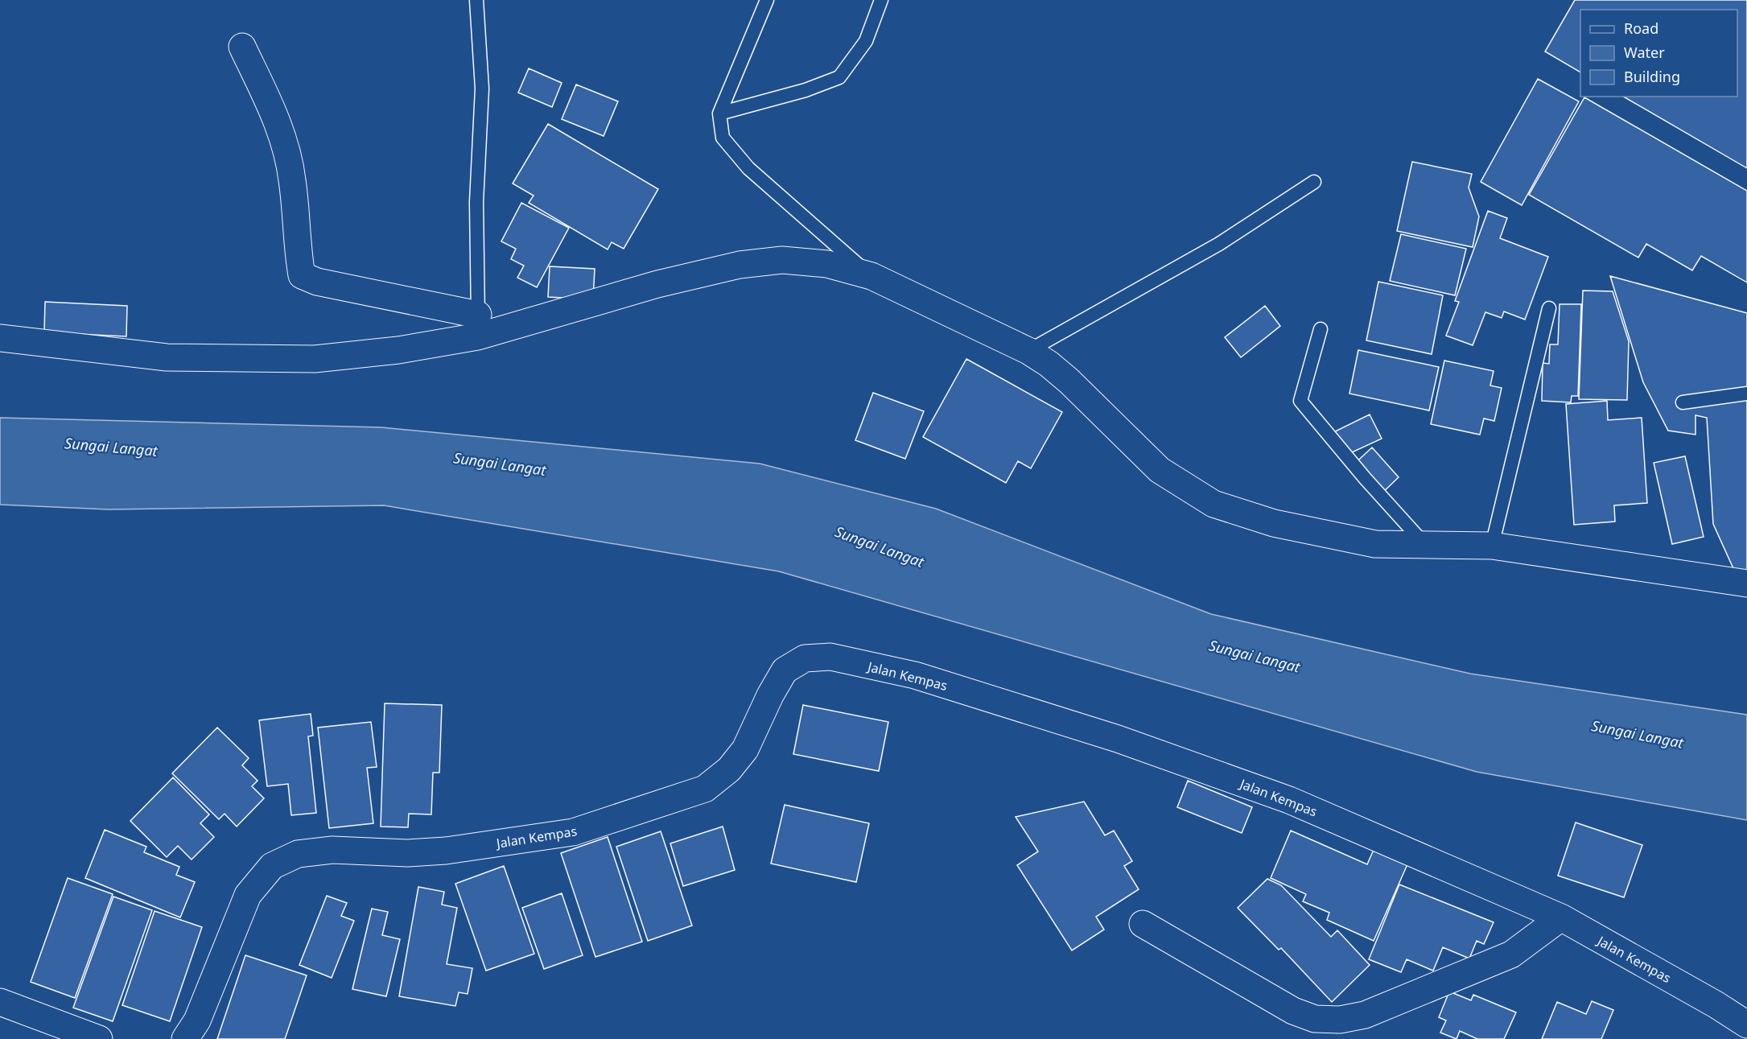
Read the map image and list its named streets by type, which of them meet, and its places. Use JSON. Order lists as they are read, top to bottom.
{
  "streets": {
    "street": ["Jalan Kempas"]
  },
  "water": ["Sungai Langat"],
  "legend": ["Road", "Water", "Building"]
}
